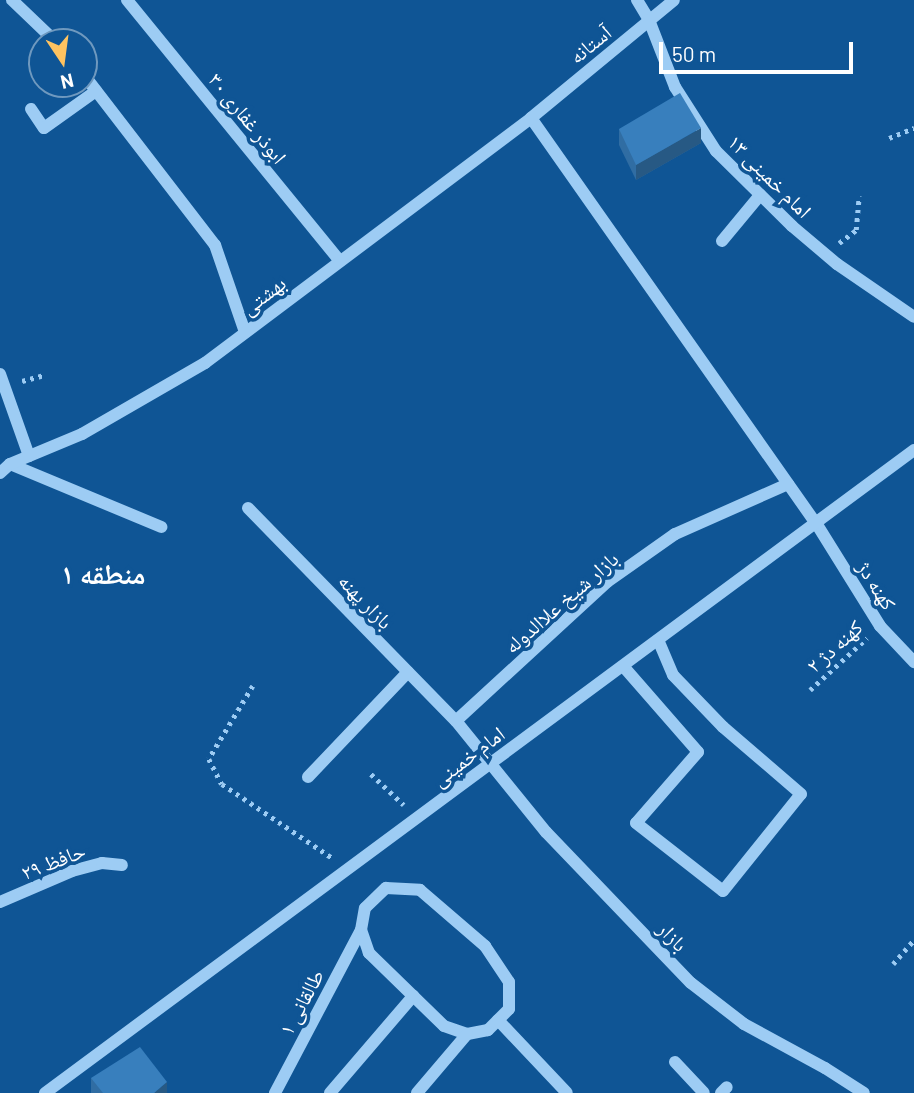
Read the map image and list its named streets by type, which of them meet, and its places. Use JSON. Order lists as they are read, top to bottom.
{
  "streets": {
    "street": [
      "آستانه",
      "ابوذر غفاری ۳۰",
      "امام خمینی ۱۳",
      "بهشتی",
      "کهنه دژ",
      "بازار پهنه",
      "بازار شیخ علاالدوله",
      "امام خمینی",
      "حافظ ۲۹",
      "بازار",
      "طالقانی ۱"
    ],
    "path": ["کهنه دژ ۲"]
  },
  "crossings": [
    ["آستانه", "امام خمینی ۱۳"],
    ["آستانه", "بهشتی"],
    ["آستانه", "کهنه دژ"],
    ["ابوذر غفاری ۳۰", "بهشتی"],
    ["بهشتی", "کهنه دژ"],
    ["کهنه دژ", "بازار شیخ علاالدوله"],
    ["کهنه دژ", "کهنه دژ ۲"],
    ["کهنه دژ", "امام خمینی"],
    ["بازار پهنه", "بازار شیخ علاالدوله"],
    ["امام خمینی", "بازار"]
  ],
  "districts": ["منطقه ۱"],
  "scale_bar": "50 m",
  "north": "bottom"
}
